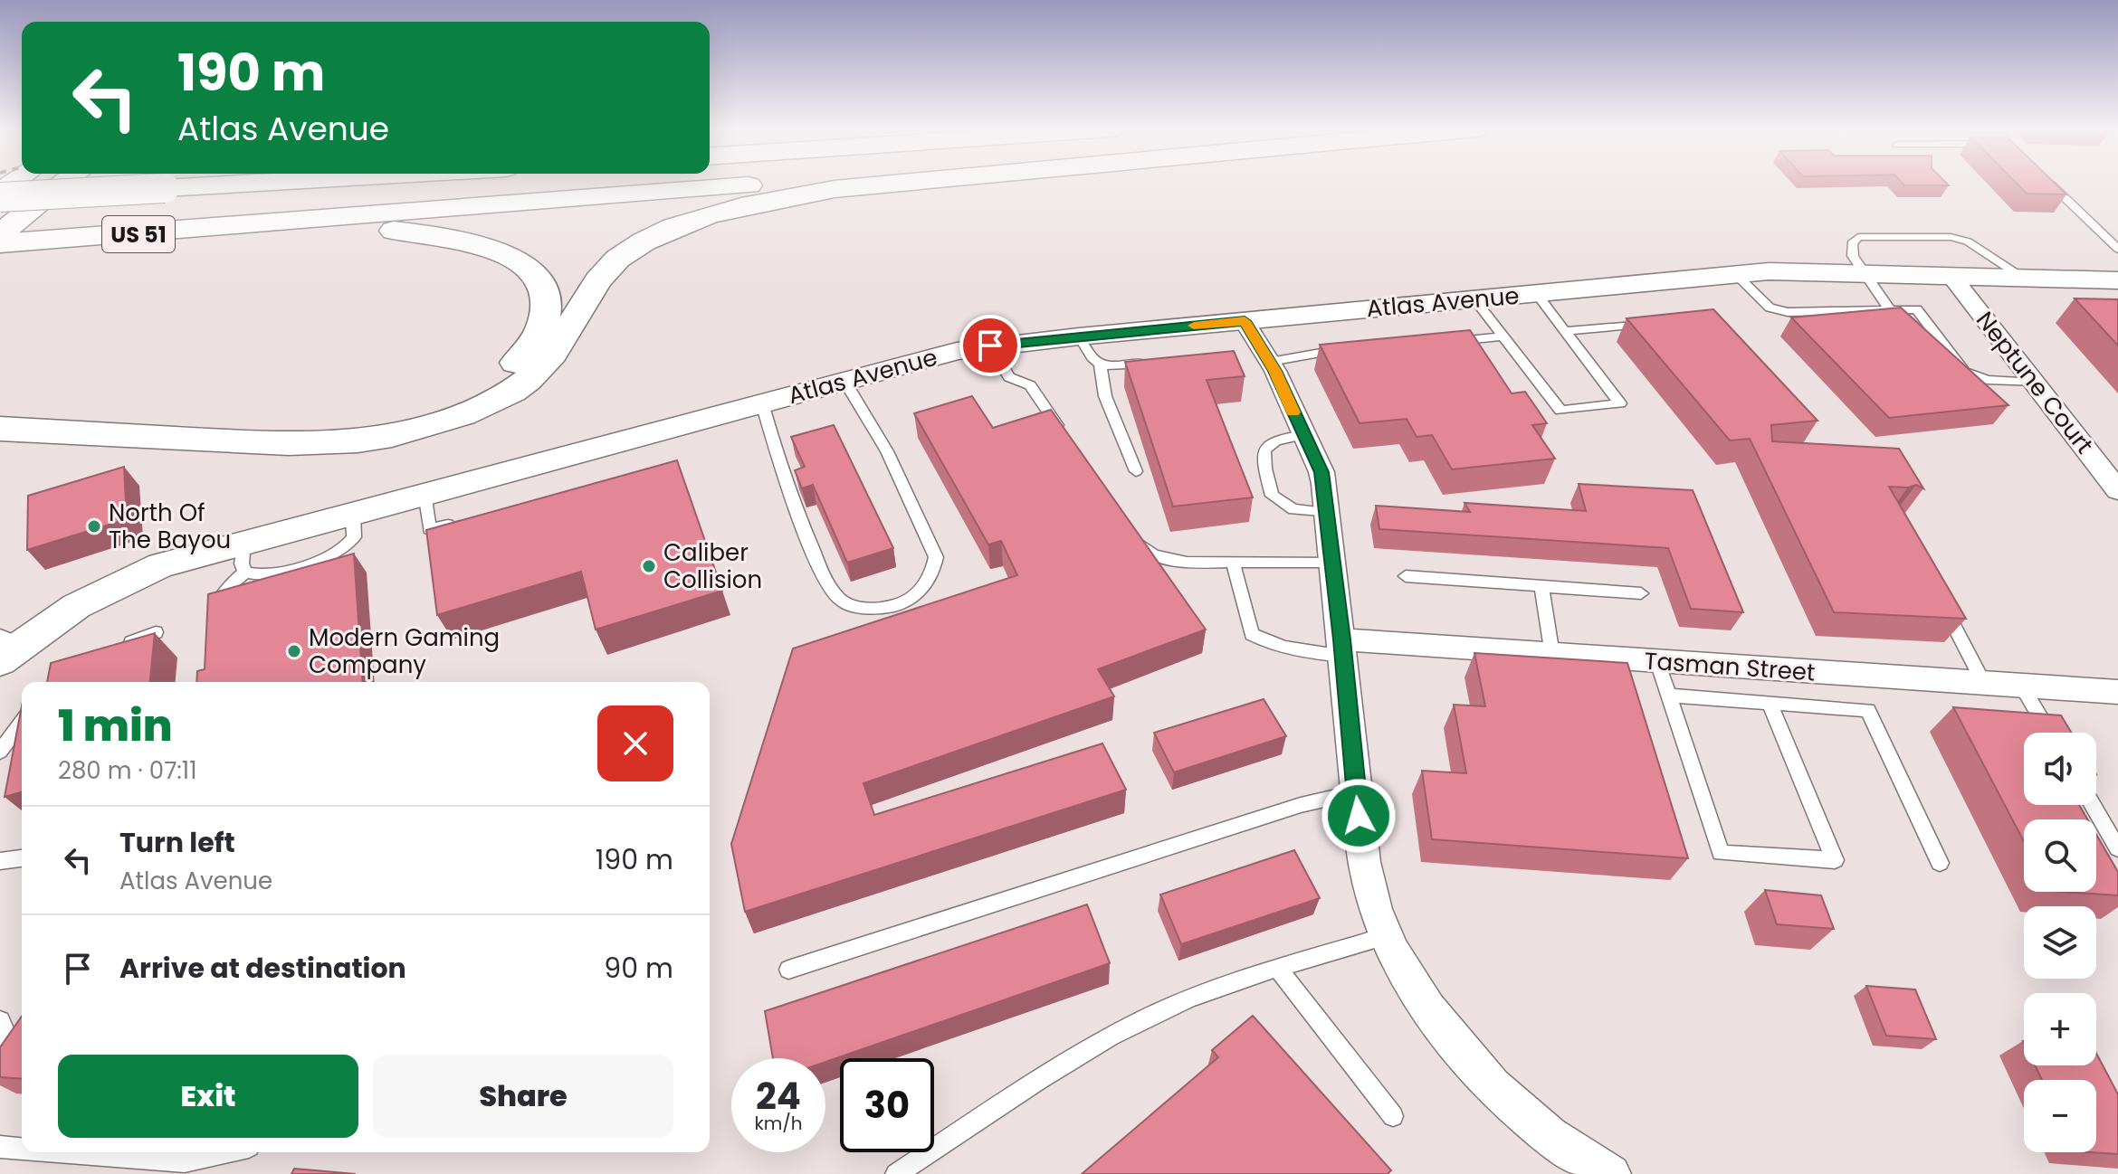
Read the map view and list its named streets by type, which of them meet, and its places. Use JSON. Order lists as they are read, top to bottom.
{
  "streets": {
    "main road": ["US 51"],
    "street": ["Atlas Avenue", "Neptune Court", "Tasman Street"]
  },
  "crossings": [
    ["Atlas Avenue", "Neptune Court"]
  ],
  "places": ["North Of The Bayou", "Caliber Collision", "Modern Gaming Company"],
  "page": {
    "turn": ["190 m", "Atlas Avenue"],
    "heading": ["1 min", "280 m · 07:11"],
    "map_buttons": ["+", "−"],
    "list": [
      {
        "name": "Turn left",
        "note": "Atlas Avenue",
        "value": "190 m"
      },
      {
        "name": "Arrive at destination",
        "value": "90 m"
      }
    ],
    "buttons": ["Exit", "Share"],
    "speed": "24 km/h",
    "limit": "30"
  }
}
